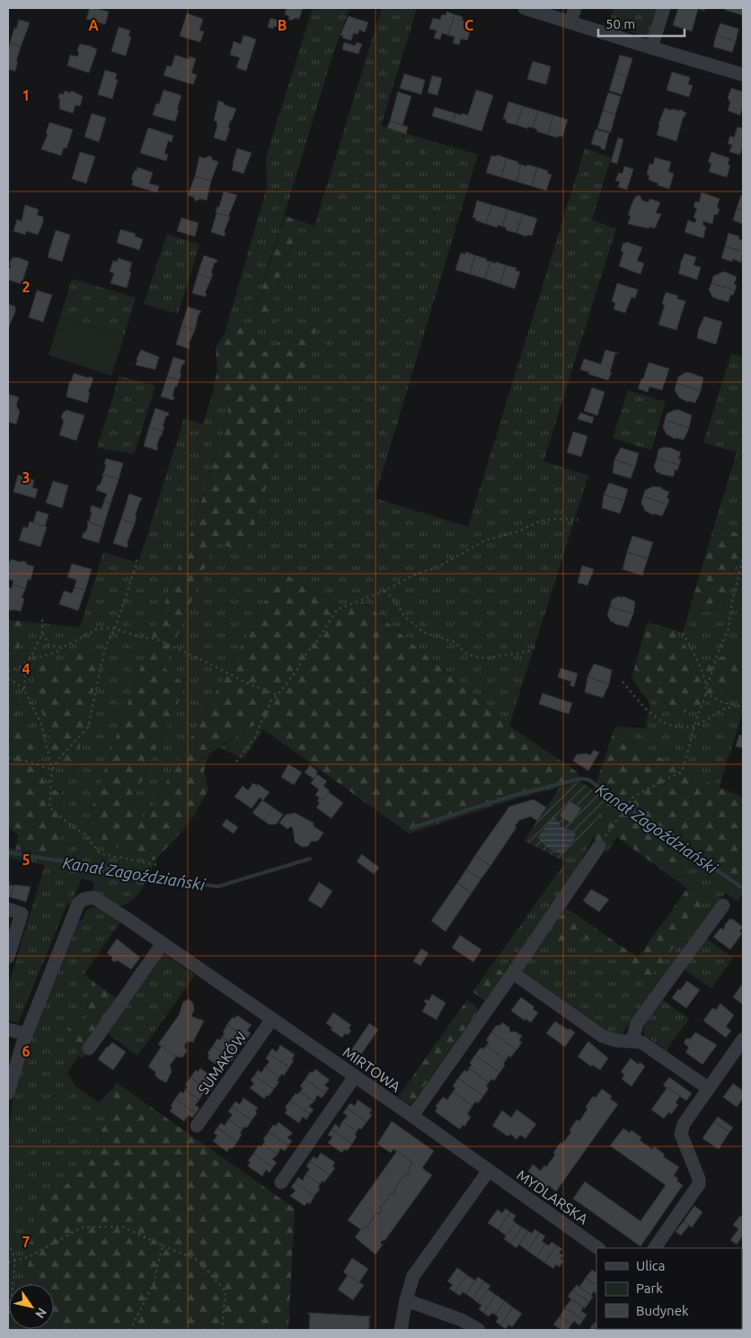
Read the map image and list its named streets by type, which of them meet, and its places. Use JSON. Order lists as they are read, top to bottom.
{
  "streets": {
    "street": ["SUMAKÓW", "MIRTOWA", "MYDLARSKA"]
  },
  "crossings": [
    ["SUMAKÓW", "MIRTOWA"],
    ["MIRTOWA", "MYDLARSKA"]
  ],
  "water": ["Kanał Zagoździański"],
  "legend": ["Ulica", "Park", "Budynek"],
  "scale_bar": "50 m",
  "north": "bottom right",
  "grid": {
    "columns": ["A", "B", "C"],
    "rows": [
      "1",
      "2",
      "3",
      "4",
      "5",
      "6",
      "7"
    ]
  }
}
